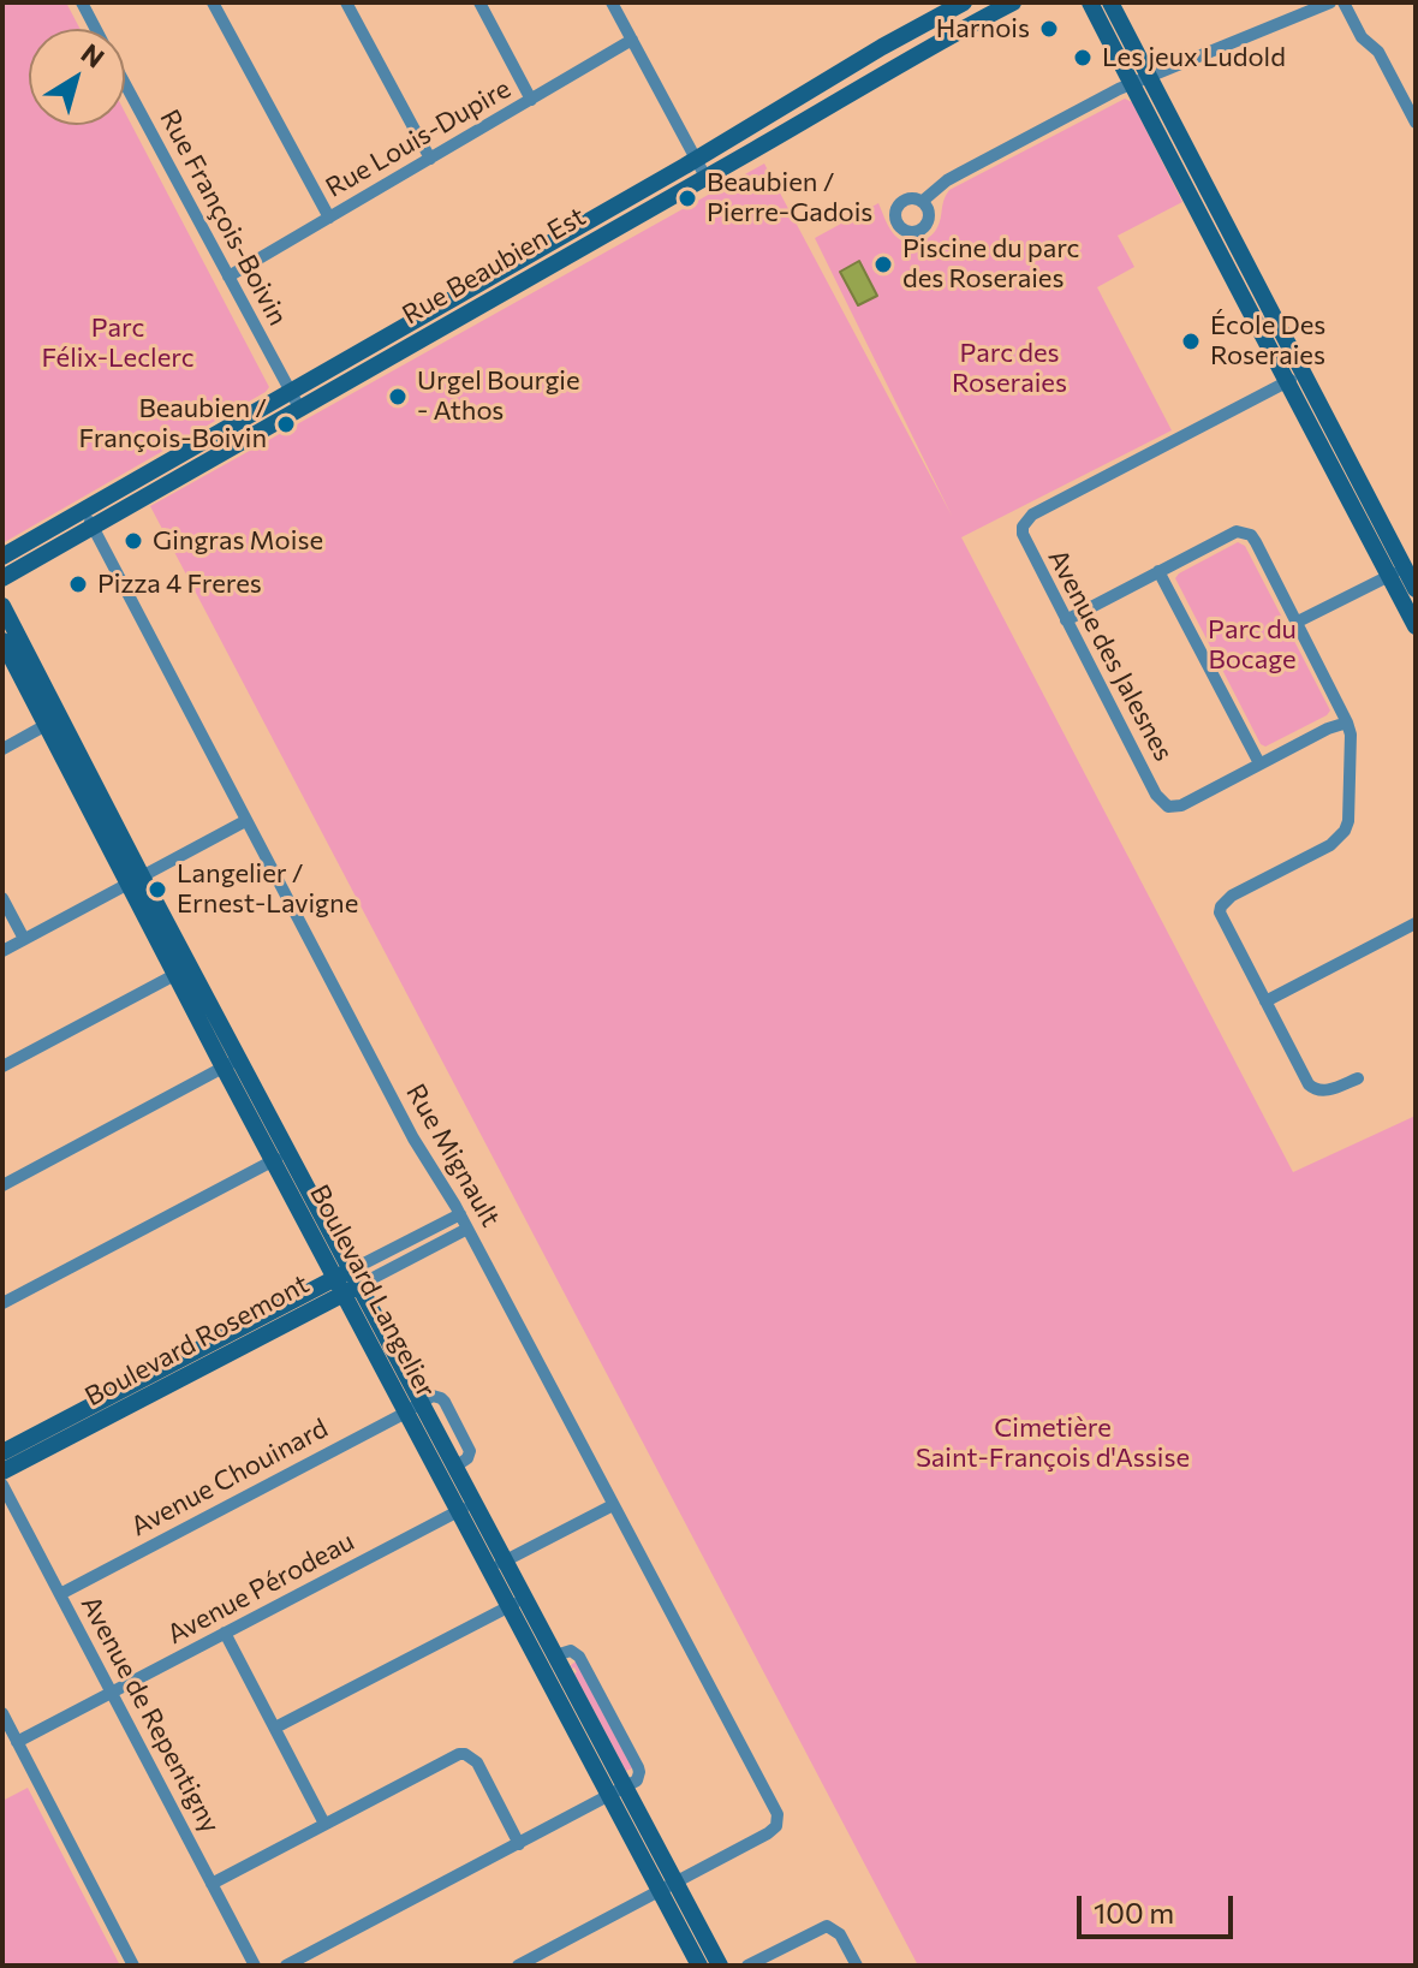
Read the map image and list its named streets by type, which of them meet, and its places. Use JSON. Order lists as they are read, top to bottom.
{
  "streets": {
    "main road": ["Rue Beaubien Est", "Boulevard Langelier", "Boulevard Rosemont"],
    "street": [
      "Rue Louis-Dupire",
      "Rue François-Boivin",
      "Avenue des Jalesnes",
      "Rue Mignault",
      "Avenue Chouinard",
      "Avenue Pérodeau",
      "Avenue de Repentigny"
    ]
  },
  "crossings": [
    ["Rue Louis-Dupire", "Rue François-Boivin"],
    ["Rue François-Boivin", "Rue Beaubien Est"],
    ["Rue Beaubien Est", "Rue Mignault"],
    ["Rue Mignault", "Boulevard Langelier"],
    ["Rue Mignault", "Boulevard Rosemont"],
    ["Boulevard Langelier", "Boulevard Rosemont"],
    ["Boulevard Langelier", "Avenue Chouinard"],
    ["Boulevard Langelier", "Avenue Pérodeau"],
    ["Avenue Chouinard", "Avenue de Repentigny"],
    ["Avenue Pérodeau", "Avenue de Repentigny"]
  ],
  "parks": [
    "Parc Félix-Leclerc",
    "Parc des Roseraies",
    "Parc du Bocage",
    "Cimetière Saint-François d'Assise"
  ],
  "places": [
    "Harnois",
    "Les jeux Ludold",
    "Beaubien / Pierre-Gadois",
    "Piscine du parc des Roseraies",
    "École Des Roseraies",
    "Urgel Bourgie - Athos",
    "Beaubien / François-Boivin",
    "Gingras Moise",
    "Pizza 4 Freres",
    "Langelier / Ernest-Lavigne"
  ],
  "scale_bar": "100 m",
  "north": "top right"
}
